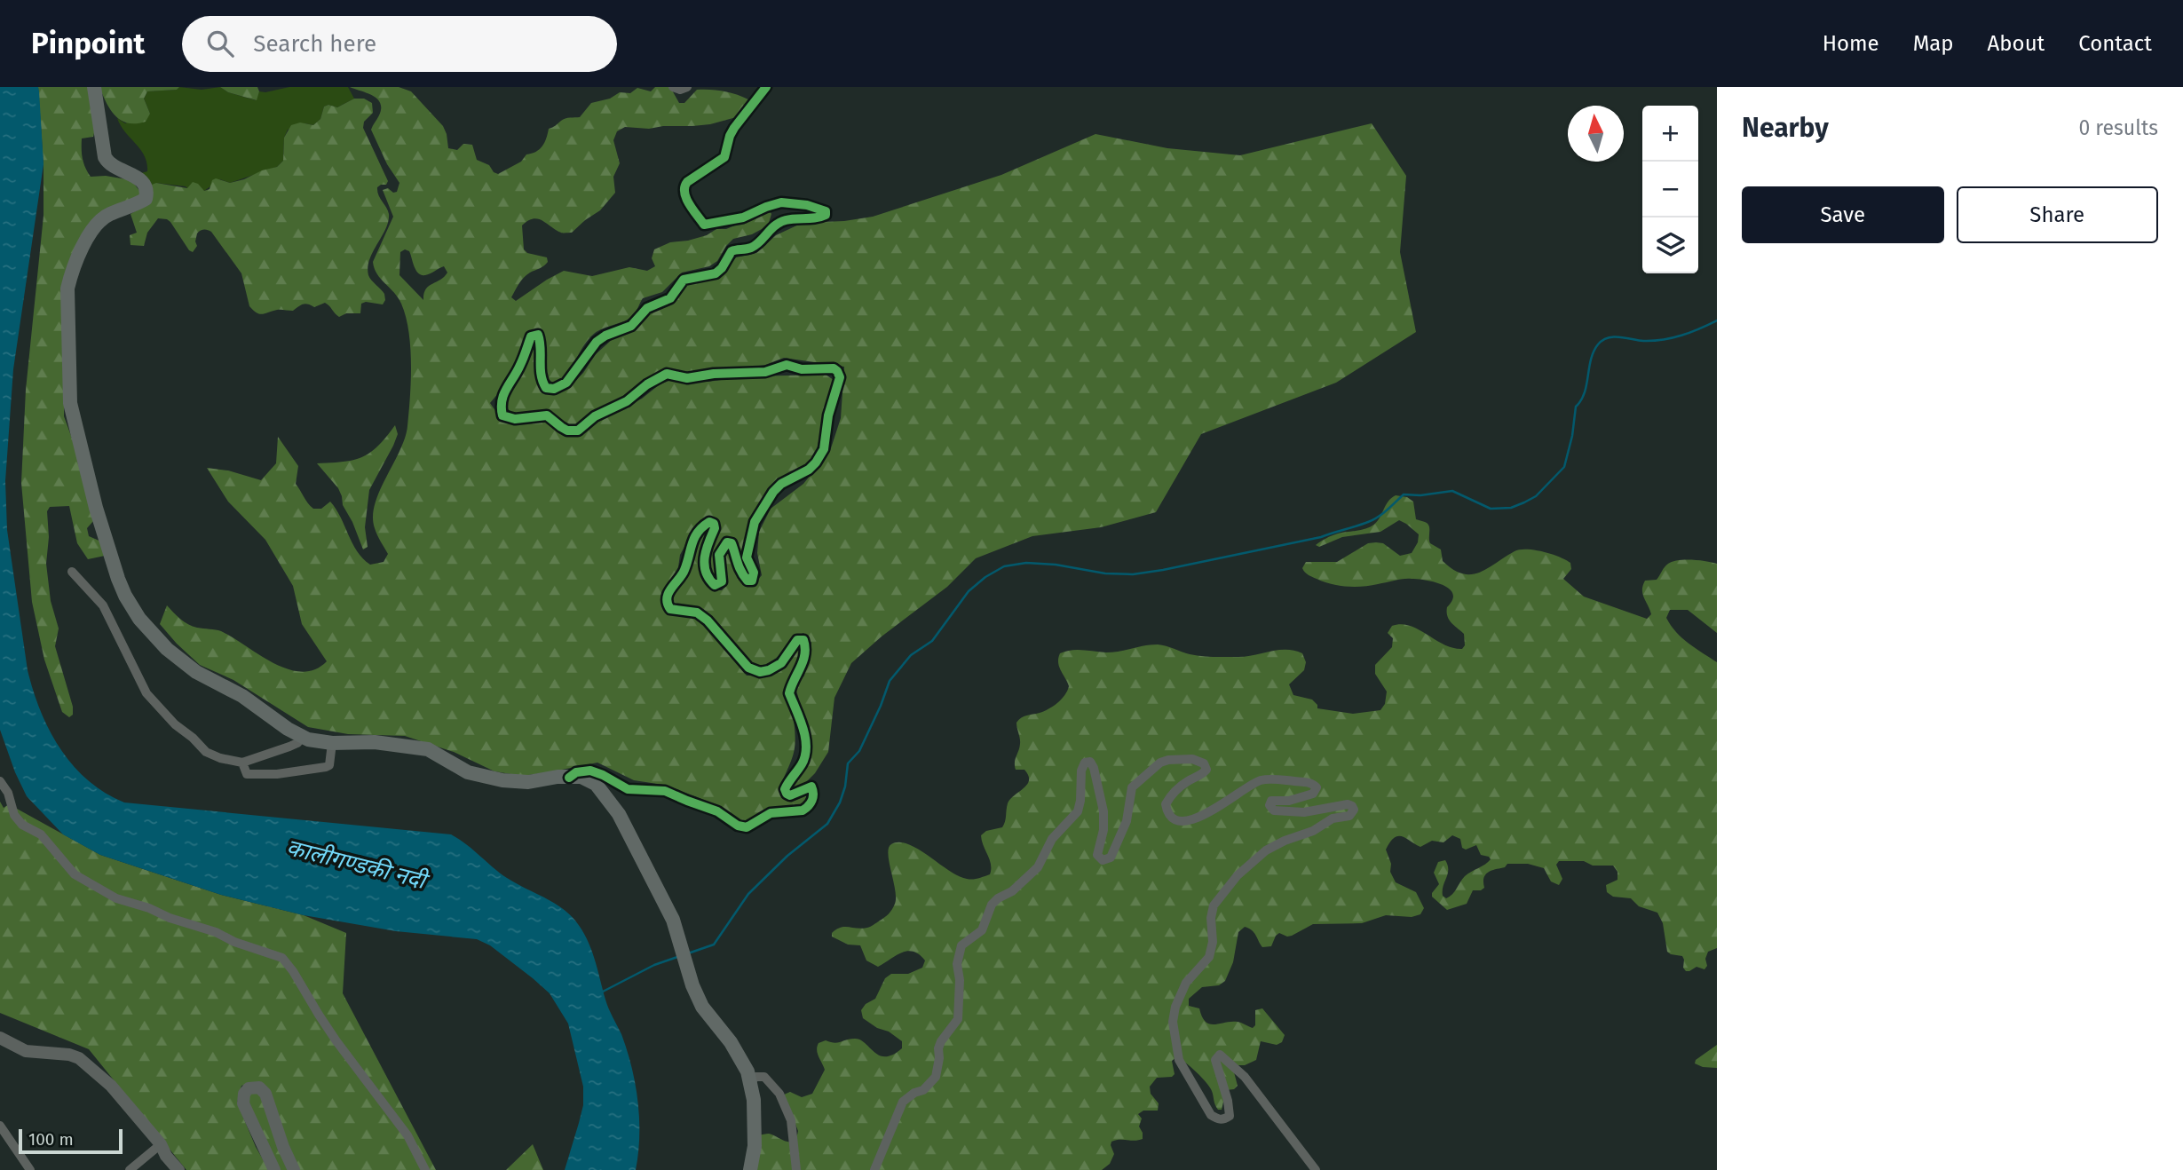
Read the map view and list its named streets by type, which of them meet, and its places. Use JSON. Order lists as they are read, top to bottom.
{
  "water": ["कालीगण्डकी नदी"],
  "scale_bar": "100 m",
  "north": "top",
  "page": {
    "header": "Pinpoint",
    "search": "Search here",
    "nav": [
      "Home",
      "Map",
      "About",
      "Contact"
    ],
    "heading": ["Nearby", "0 results"],
    "map_buttons": ["+", "−"],
    "buttons": ["Save", "Share"],
    "scale": "100 m"
  }
}
